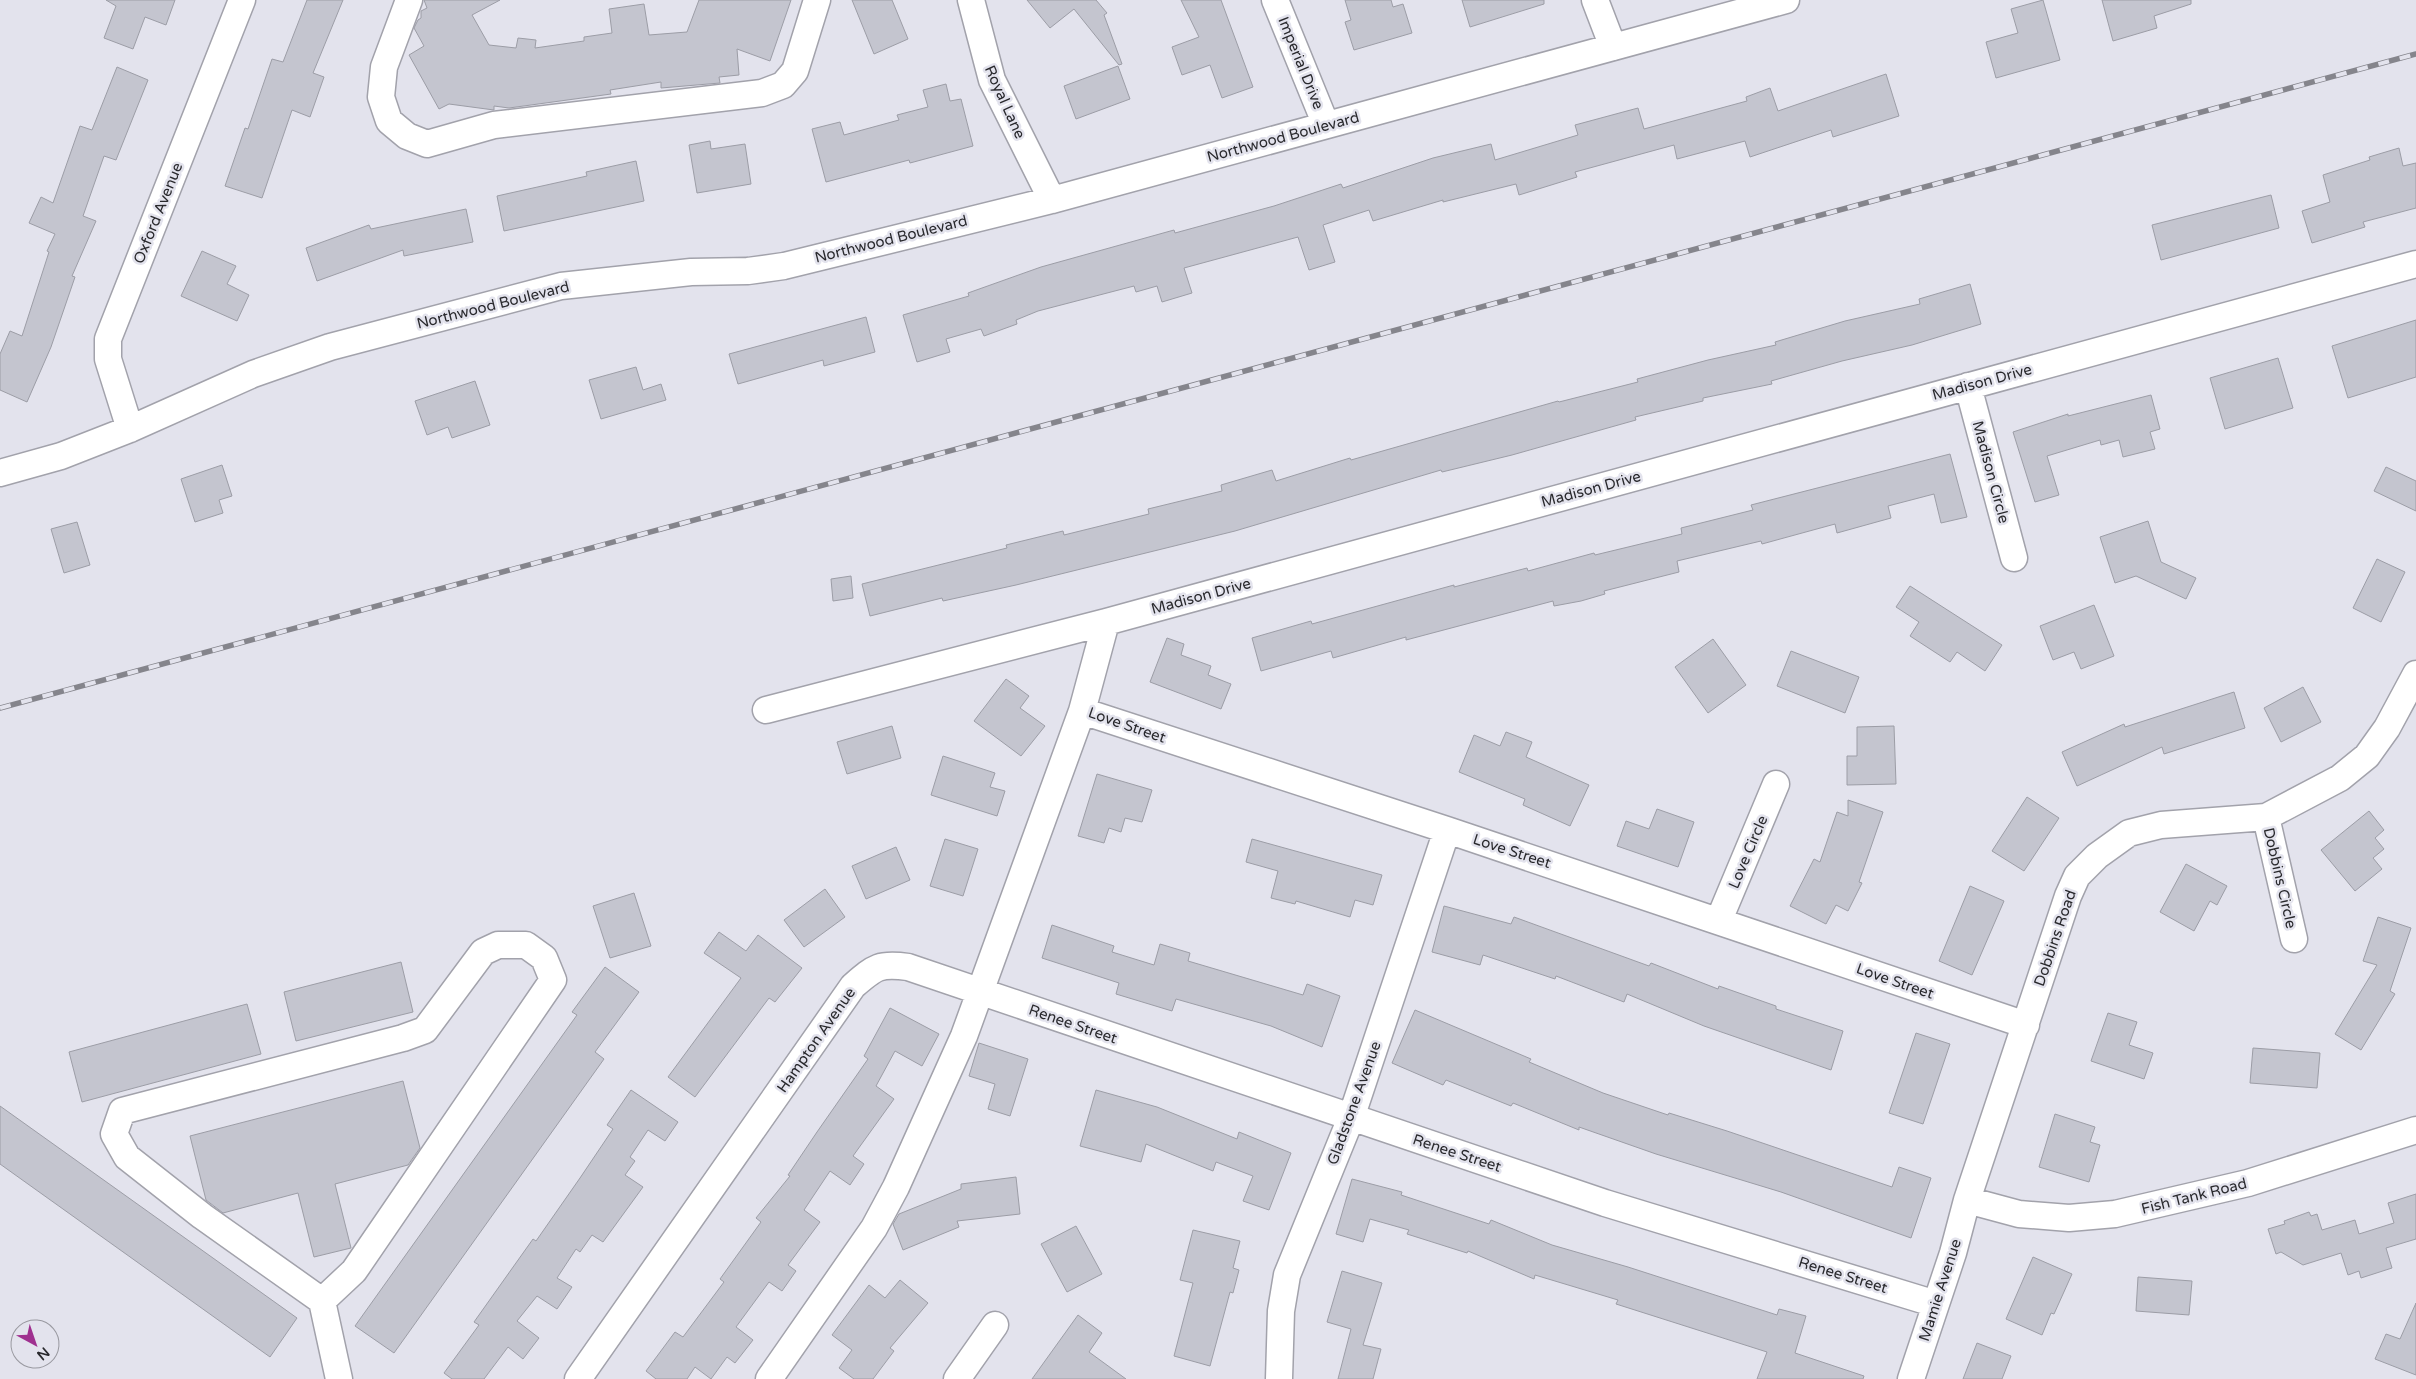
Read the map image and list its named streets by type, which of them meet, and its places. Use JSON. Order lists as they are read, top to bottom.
{
  "streets": {
    "street": [
      "Imperial Drive",
      "Royal Lane",
      "Northwood Boulevard",
      "Oxford Avenue",
      "Madison Drive",
      "Madison Circle",
      "Love Street",
      "Love Circle",
      "Dobbins Circle",
      "Dobbins Road",
      "Renee Street",
      "Hampton Avenue",
      "Gladstone Avenue",
      "Fish Tank Road",
      "Mamie Avenue"
    ]
  },
  "crossings": [
    ["Imperial Drive", "Northwood Boulevard"],
    ["Royal Lane", "Northwood Boulevard"],
    ["Northwood Boulevard", "Oxford Avenue"],
    ["Madison Drive", "Madison Circle"],
    ["Madison Drive", "Love Street"],
    ["Love Street", "Love Circle"],
    ["Love Street", "Dobbins Road"],
    ["Love Street", "Gladstone Avenue"],
    ["Dobbins Circle", "Dobbins Road"],
    ["Dobbins Road", "Fish Tank Road"],
    ["Dobbins Road", "Mamie Avenue"],
    ["Renee Street", "Hampton Avenue"],
    ["Renee Street", "Gladstone Avenue"],
    ["Renee Street", "Mamie Avenue"],
    ["Fish Tank Road", "Mamie Avenue"]
  ],
  "north": "bottom right"
}
